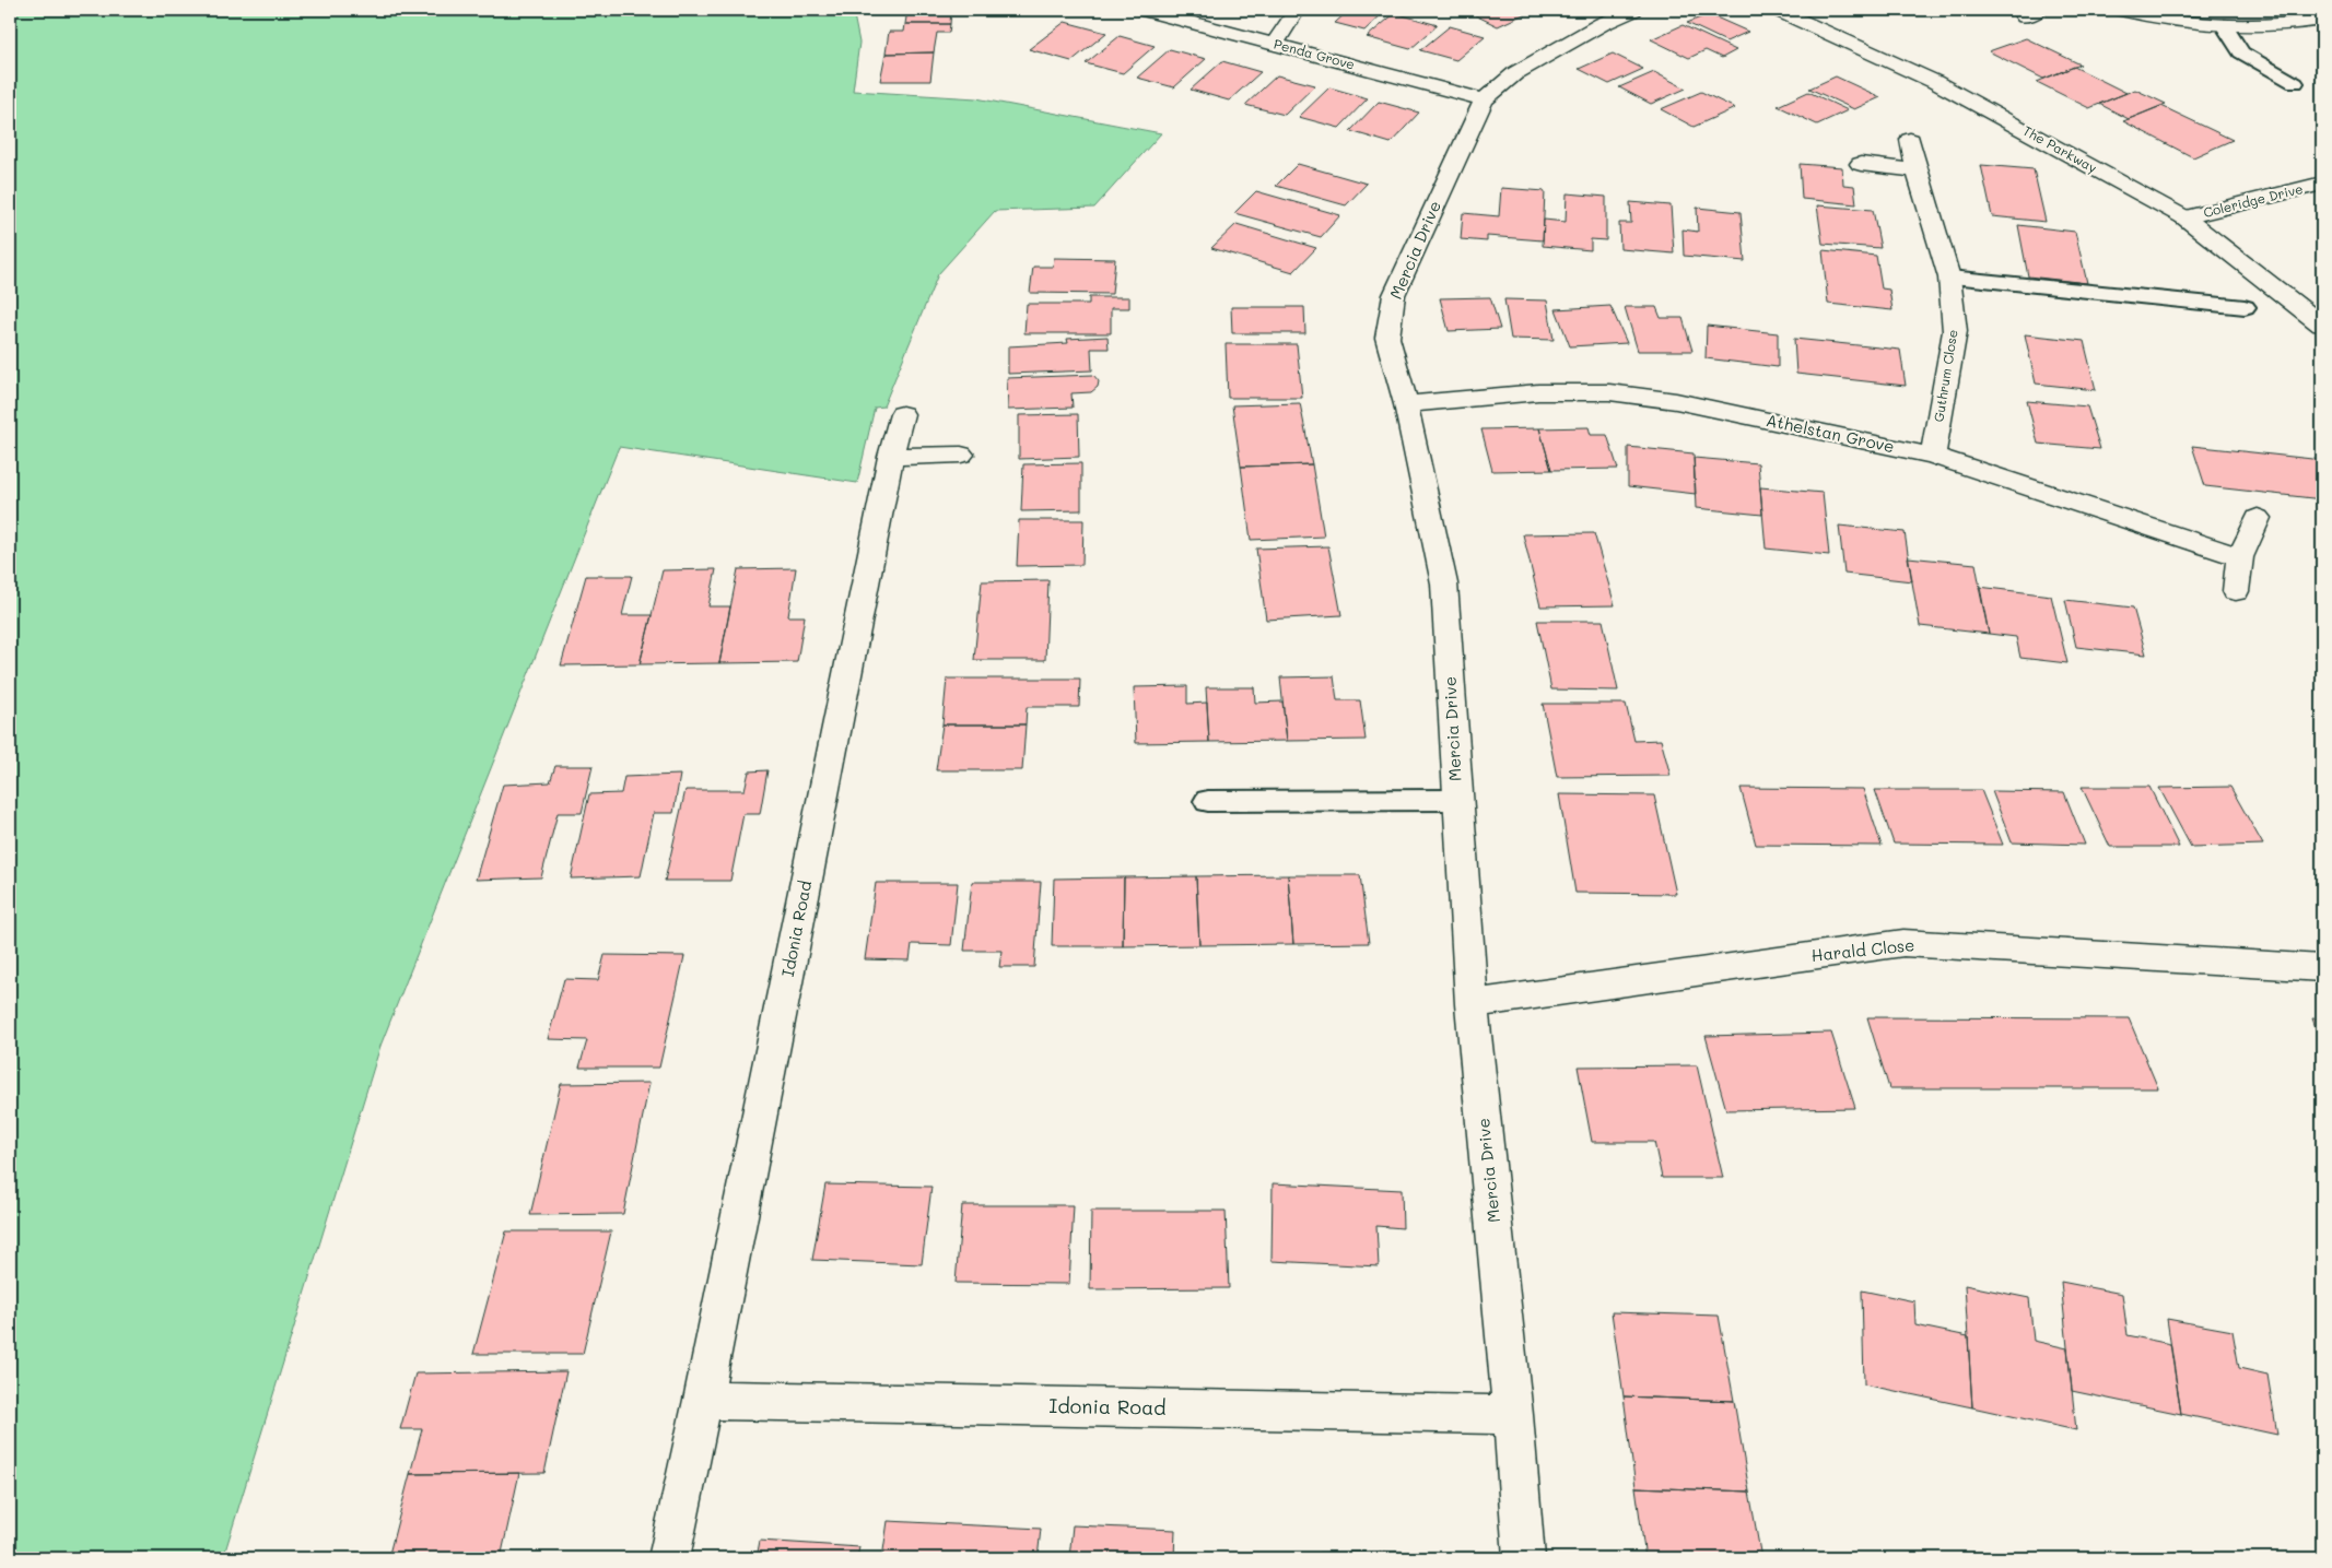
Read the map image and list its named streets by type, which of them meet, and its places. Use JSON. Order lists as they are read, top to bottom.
{
  "streets": {
    "street": [
      "Penda Grove",
      "The Parkway",
      "Coleridge Drive",
      "Mercia Drive",
      "Guthrum Close",
      "Athelstan Grove",
      "Idonia Road",
      "Harald Close"
    ]
  },
  "crossings": [
    ["Penda Grove", "Mercia Drive"],
    ["The Parkway", "Coleridge Drive"],
    ["Mercia Drive", "Athelstan Grove"],
    ["Mercia Drive", "Idonia Road"],
    ["Mercia Drive", "Harald Close"],
    ["Guthrum Close", "Athelstan Grove"]
  ]
}
